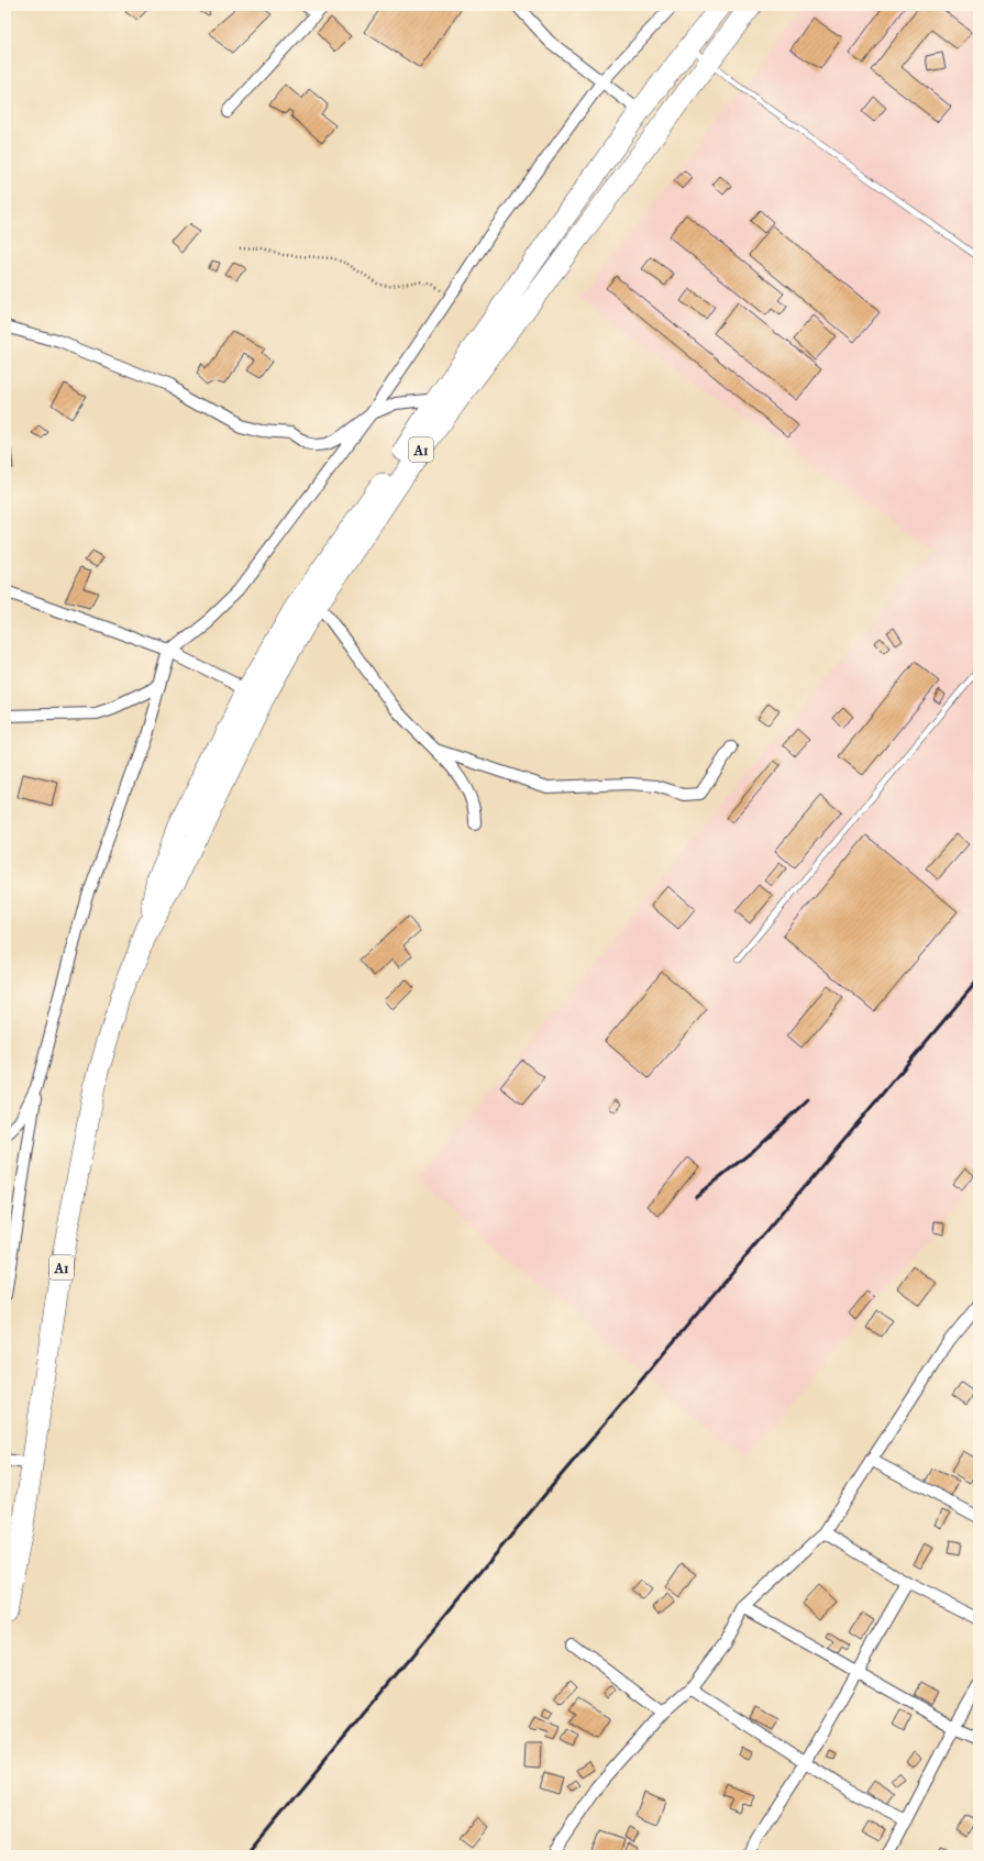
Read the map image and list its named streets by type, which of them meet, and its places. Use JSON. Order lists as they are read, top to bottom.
{
  "streets": {
    "highway": ["A1"]
  }
}
